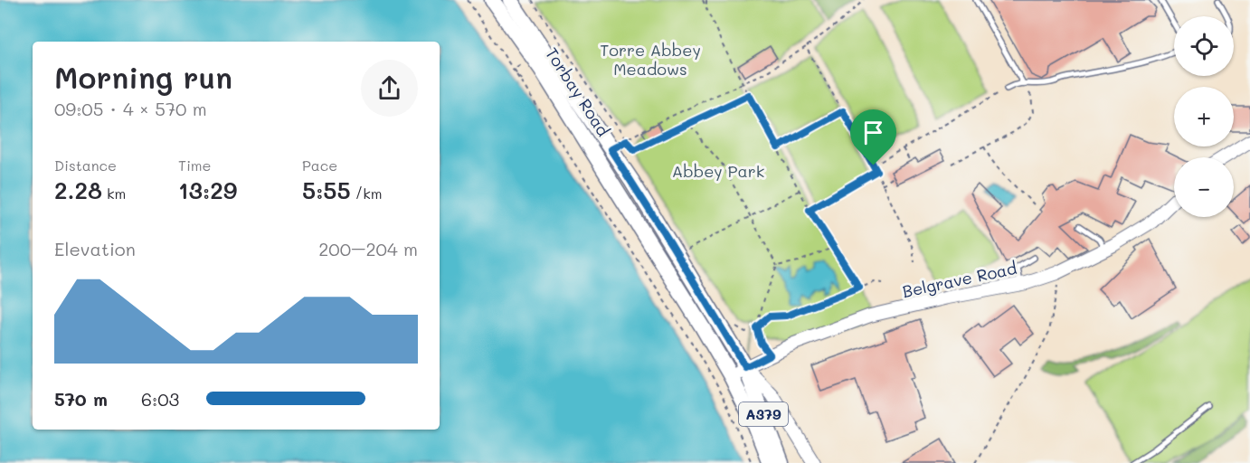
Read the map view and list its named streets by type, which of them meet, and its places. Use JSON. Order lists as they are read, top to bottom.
{
  "streets": {
    "main road": ["Torbay Road", "A379"],
    "street": ["Belgrave Road"]
  },
  "crossings": [
    ["Torbay Road", "Belgrave Road"]
  ],
  "parks": ["Torre Abbey Meadows", "Abbey Park"],
  "page": {
    "map_buttons": ["+", "−"],
    "heading": ["Morning run", "09:05 · 4 × 570 m"],
    "stats": [
      ["Distance", "2.28 km"],
      ["Time", "13:29"],
      ["Pace", "5:55 /km"]
    ],
    "chart": ["Elevation", "200–204 m"],
    "list": [
      {
        "name": "570 m",
        "note": "6:03"
      }
    ]
  }
}
